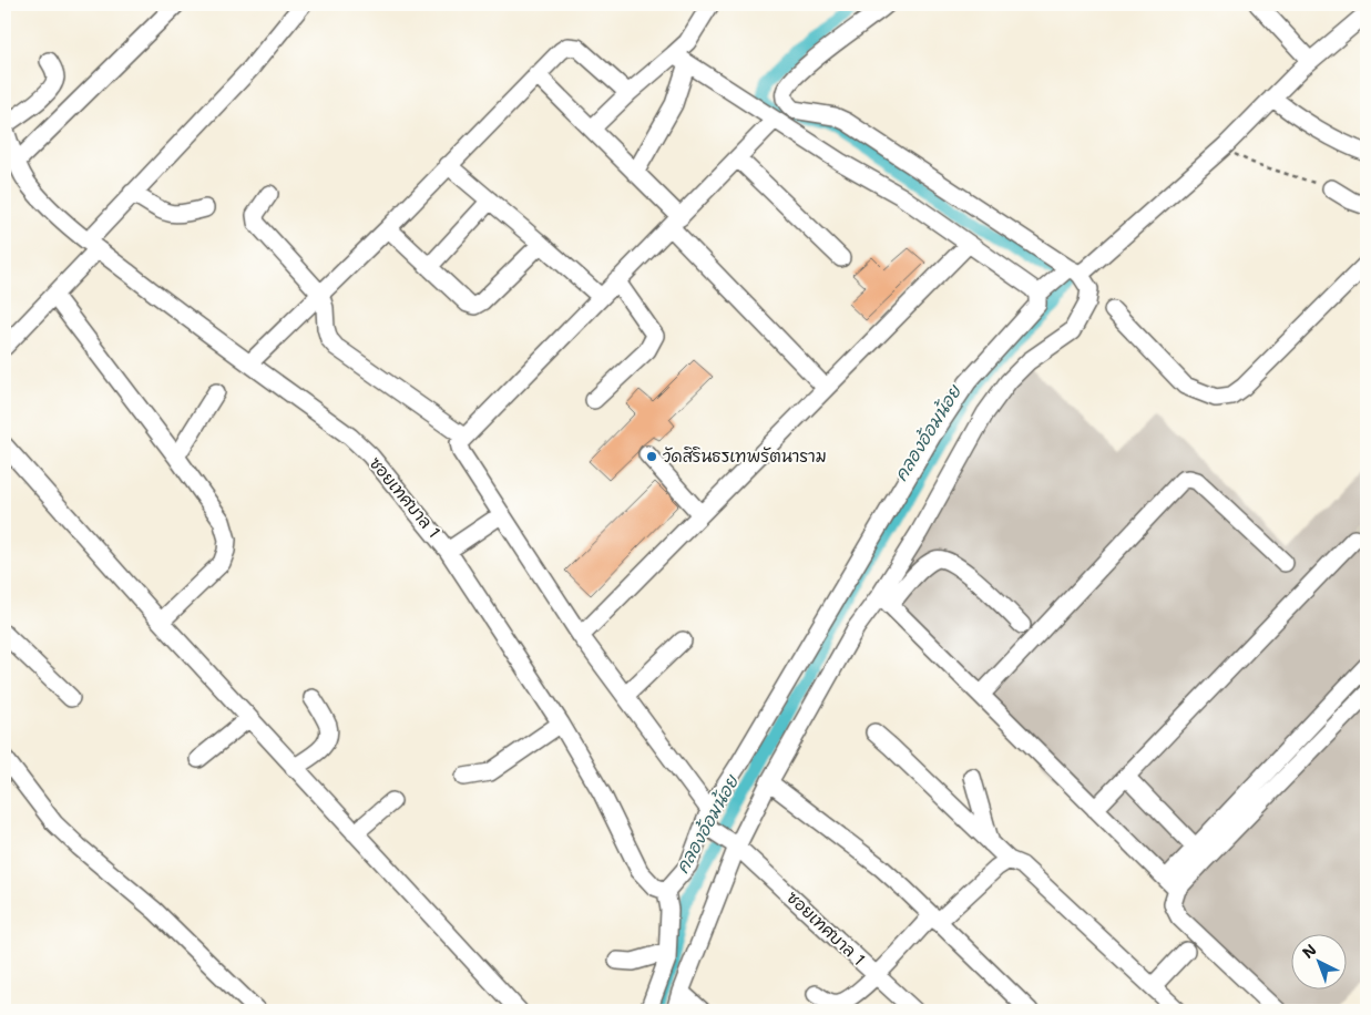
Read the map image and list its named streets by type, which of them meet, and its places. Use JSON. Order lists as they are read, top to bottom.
{
  "streets": {
    "street": ["ซอยเทศบาล 1"]
  },
  "water": ["คลองอ้อมน้อย"],
  "places": ["วัดสิรินธรเทพรัตนาราม"],
  "north": "top left"
}
